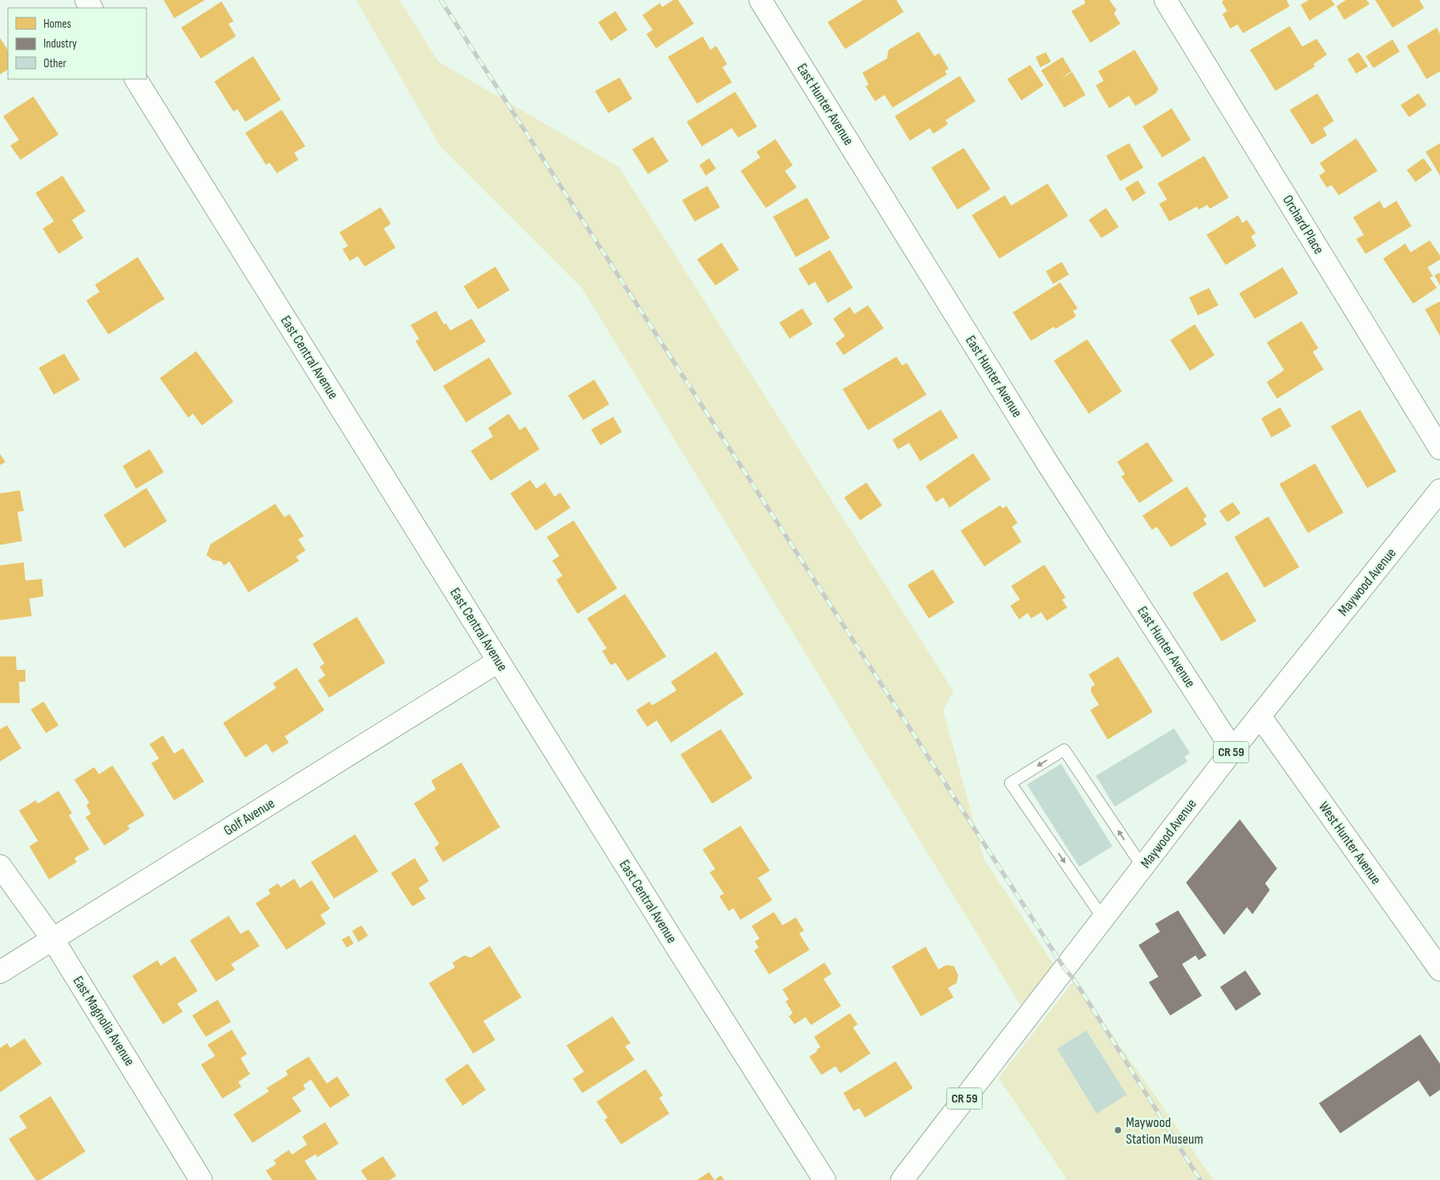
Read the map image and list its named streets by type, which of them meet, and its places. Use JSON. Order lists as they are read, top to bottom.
{
  "streets": {
    "street": [
      "East Hunter Avenue",
      "Orchard Place",
      "East Central Avenue",
      "Maywood Avenue",
      "CR 59",
      "Golf Avenue",
      "West Hunter Avenue",
      "East Magnolia Avenue"
    ]
  },
  "crossings": [
    ["East Hunter Avenue", "Maywood Avenue"],
    ["East Central Avenue", "Golf Avenue"],
    ["Maywood Avenue", "West Hunter Avenue"],
    ["Golf Avenue", "East Magnolia Avenue"]
  ],
  "places": ["Maywood Station Museum"],
  "legend": ["Homes", "Industry", "Other"]
}
